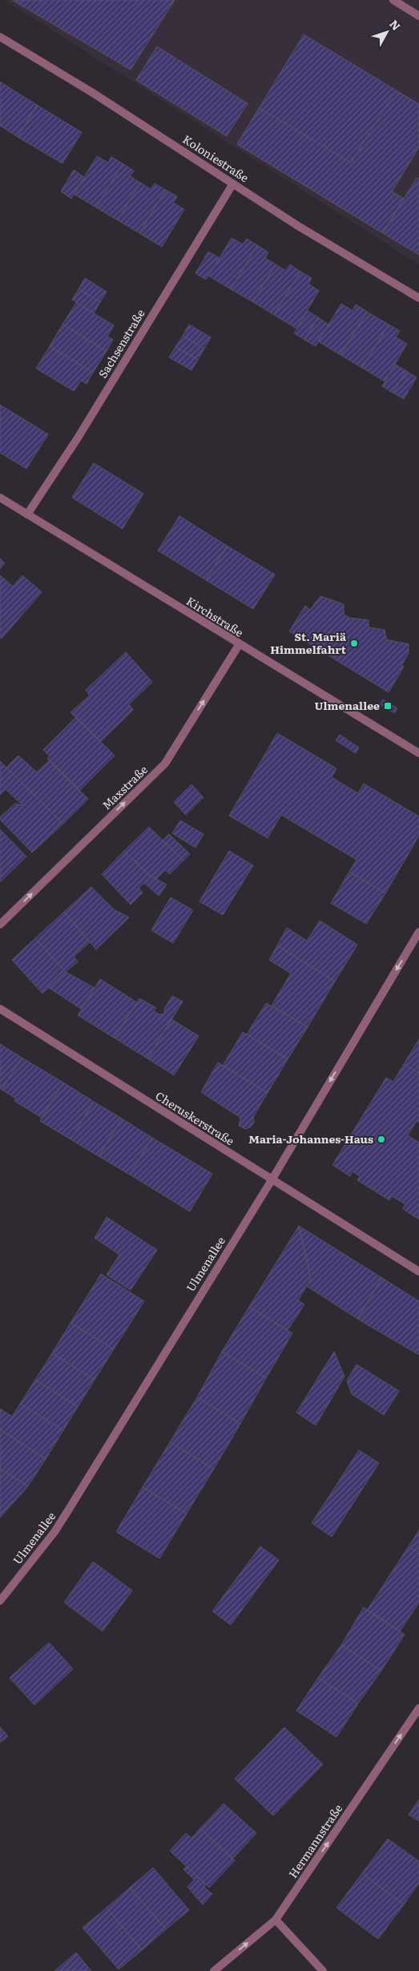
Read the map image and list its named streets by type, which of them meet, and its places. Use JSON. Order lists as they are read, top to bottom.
{
  "streets": {
    "street": [
      "Koloniestraße",
      "Sachsenstraße",
      "Kirchstraße",
      "Maxstraße",
      "Cheruskerstraße",
      "Ulmenallee",
      "Hermannstraße"
    ]
  },
  "crossings": [
    ["Koloniestraße", "Sachsenstraße"],
    ["Sachsenstraße", "Kirchstraße"],
    ["Kirchstraße", "Maxstraße"],
    ["Cheruskerstraße", "Ulmenallee"]
  ],
  "one_way": ["Maxstraße", "Ulmenallee", "Hermannstraße"],
  "places": {
    "other": ["St. Mariä Himmelfahrt", "Maria-Johannes-Haus"],
    "transit": ["Ulmenallee"]
  },
  "north": "top right"
}
